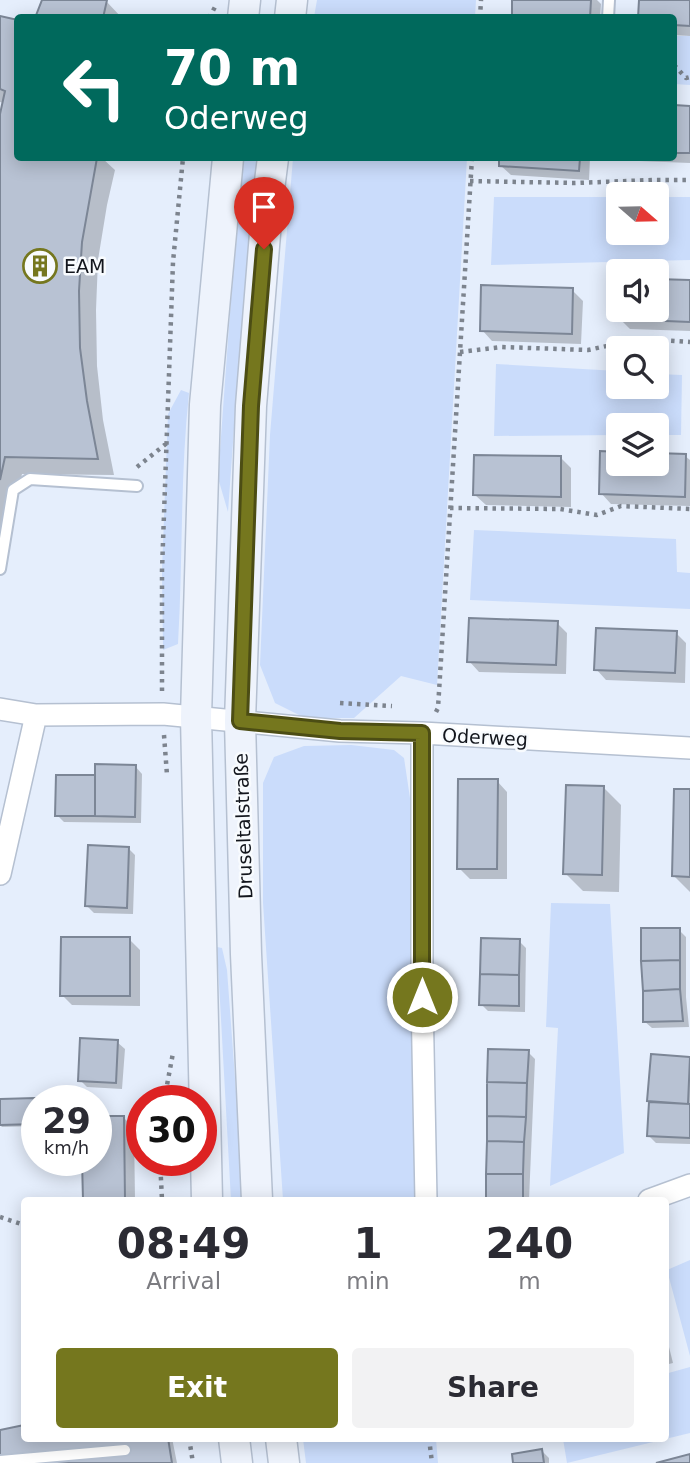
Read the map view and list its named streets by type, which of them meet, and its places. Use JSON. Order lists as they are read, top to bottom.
{
  "streets": {
    "main road": ["Druseltalstraße"],
    "street": ["Oderweg"]
  },
  "crossings": [
    ["Oderweg", "Druseltalstraße"]
  ],
  "places": {
    "building": ["EAM"]
  },
  "north": "right",
  "page": {
    "turn": ["70 m", "Oderweg"],
    "speed": "29 km/h",
    "limit": "30",
    "eta": [
      "08:49",
      "Arrival",
      "1",
      "min",
      "240",
      "m"
    ],
    "buttons": ["Exit", "Share"]
  }
}
